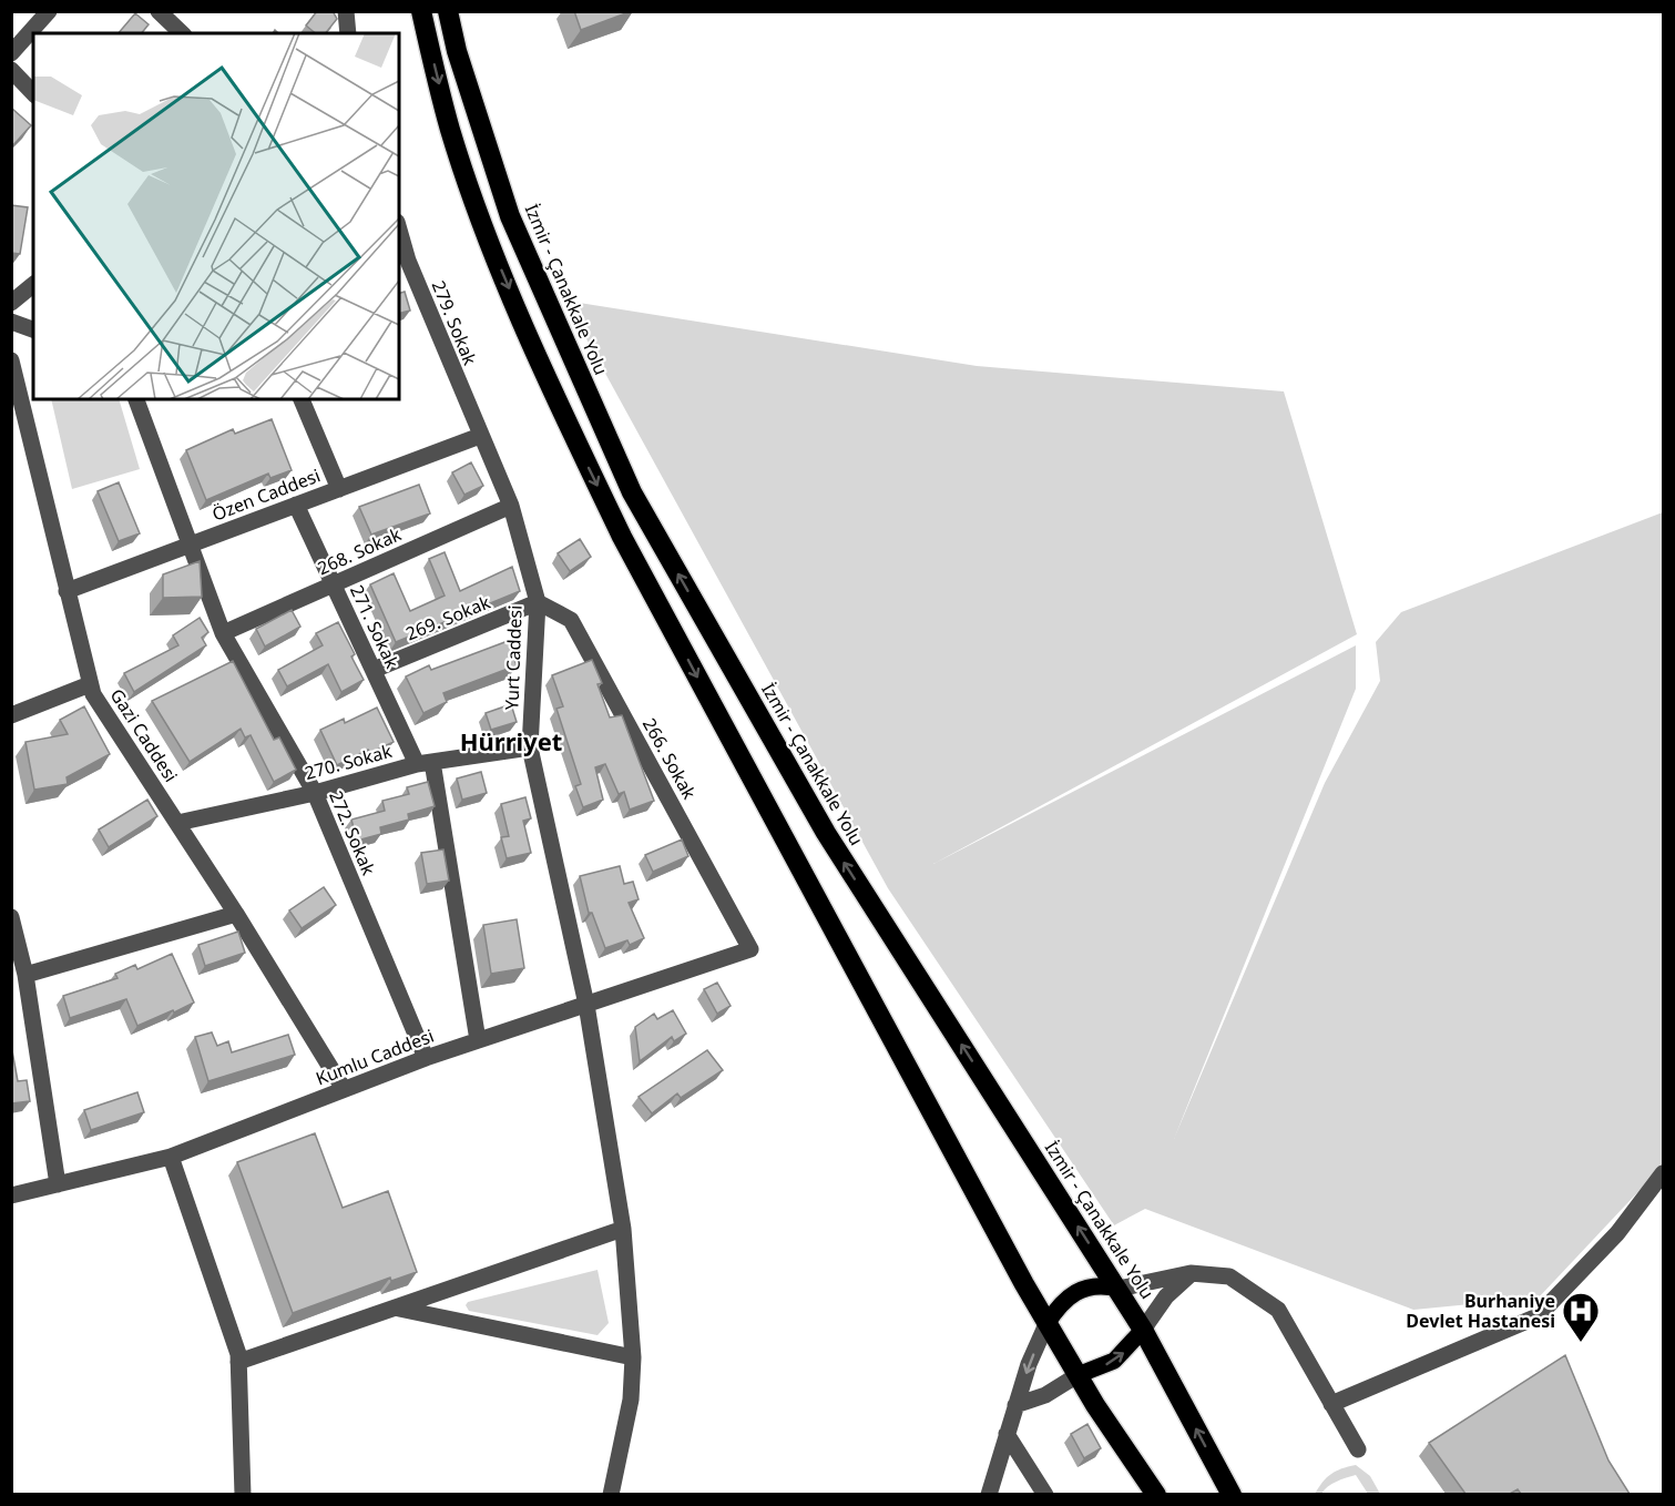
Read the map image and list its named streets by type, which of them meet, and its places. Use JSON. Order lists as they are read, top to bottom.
{
  "streets": {
    "highway": ["İzmir - Çanakkale Yolu"],
    "street": [
      "279. Sokak",
      "Özen Caddesi",
      "268. Sokak",
      "269. Sokak",
      "271. Sokak",
      "Yurt Caddesi",
      "Gazi Caddesi",
      "266. Sokak",
      "270. Sokak",
      "272. Sokak",
      "Kumlu Caddesi"
    ]
  },
  "crossings": [
    ["279. Sokak", "Özen Caddesi"],
    ["279. Sokak", "Yurt Caddesi"],
    ["Özen Caddesi", "271. Sokak"],
    ["Özen Caddesi", "Yurt Caddesi"],
    ["Özen Caddesi", "Gazi Caddesi"],
    ["Özen Caddesi", "272. Sokak"],
    ["268. Sokak", "271. Sokak"],
    ["268. Sokak", "Yurt Caddesi"],
    ["268. Sokak", "272. Sokak"],
    ["269. Sokak", "271. Sokak"],
    ["269. Sokak", "Yurt Caddesi"],
    ["269. Sokak", "266. Sokak"],
    ["271. Sokak", "270. Sokak"],
    ["271. Sokak", "Kumlu Caddesi"],
    ["Yurt Caddesi", "266. Sokak"],
    ["Yurt Caddesi", "270. Sokak"],
    ["Yurt Caddesi", "Kumlu Caddesi"],
    ["Gazi Caddesi", "270. Sokak"],
    ["Gazi Caddesi", "Kumlu Caddesi"],
    ["266. Sokak", "Kumlu Caddesi"],
    ["270. Sokak", "272. Sokak"],
    ["272. Sokak", "Kumlu Caddesi"]
  ],
  "districts": ["Hürriyet"],
  "places": {
    "hospital": ["Burhaniye Devlet Hastanesi"]
  }
}
